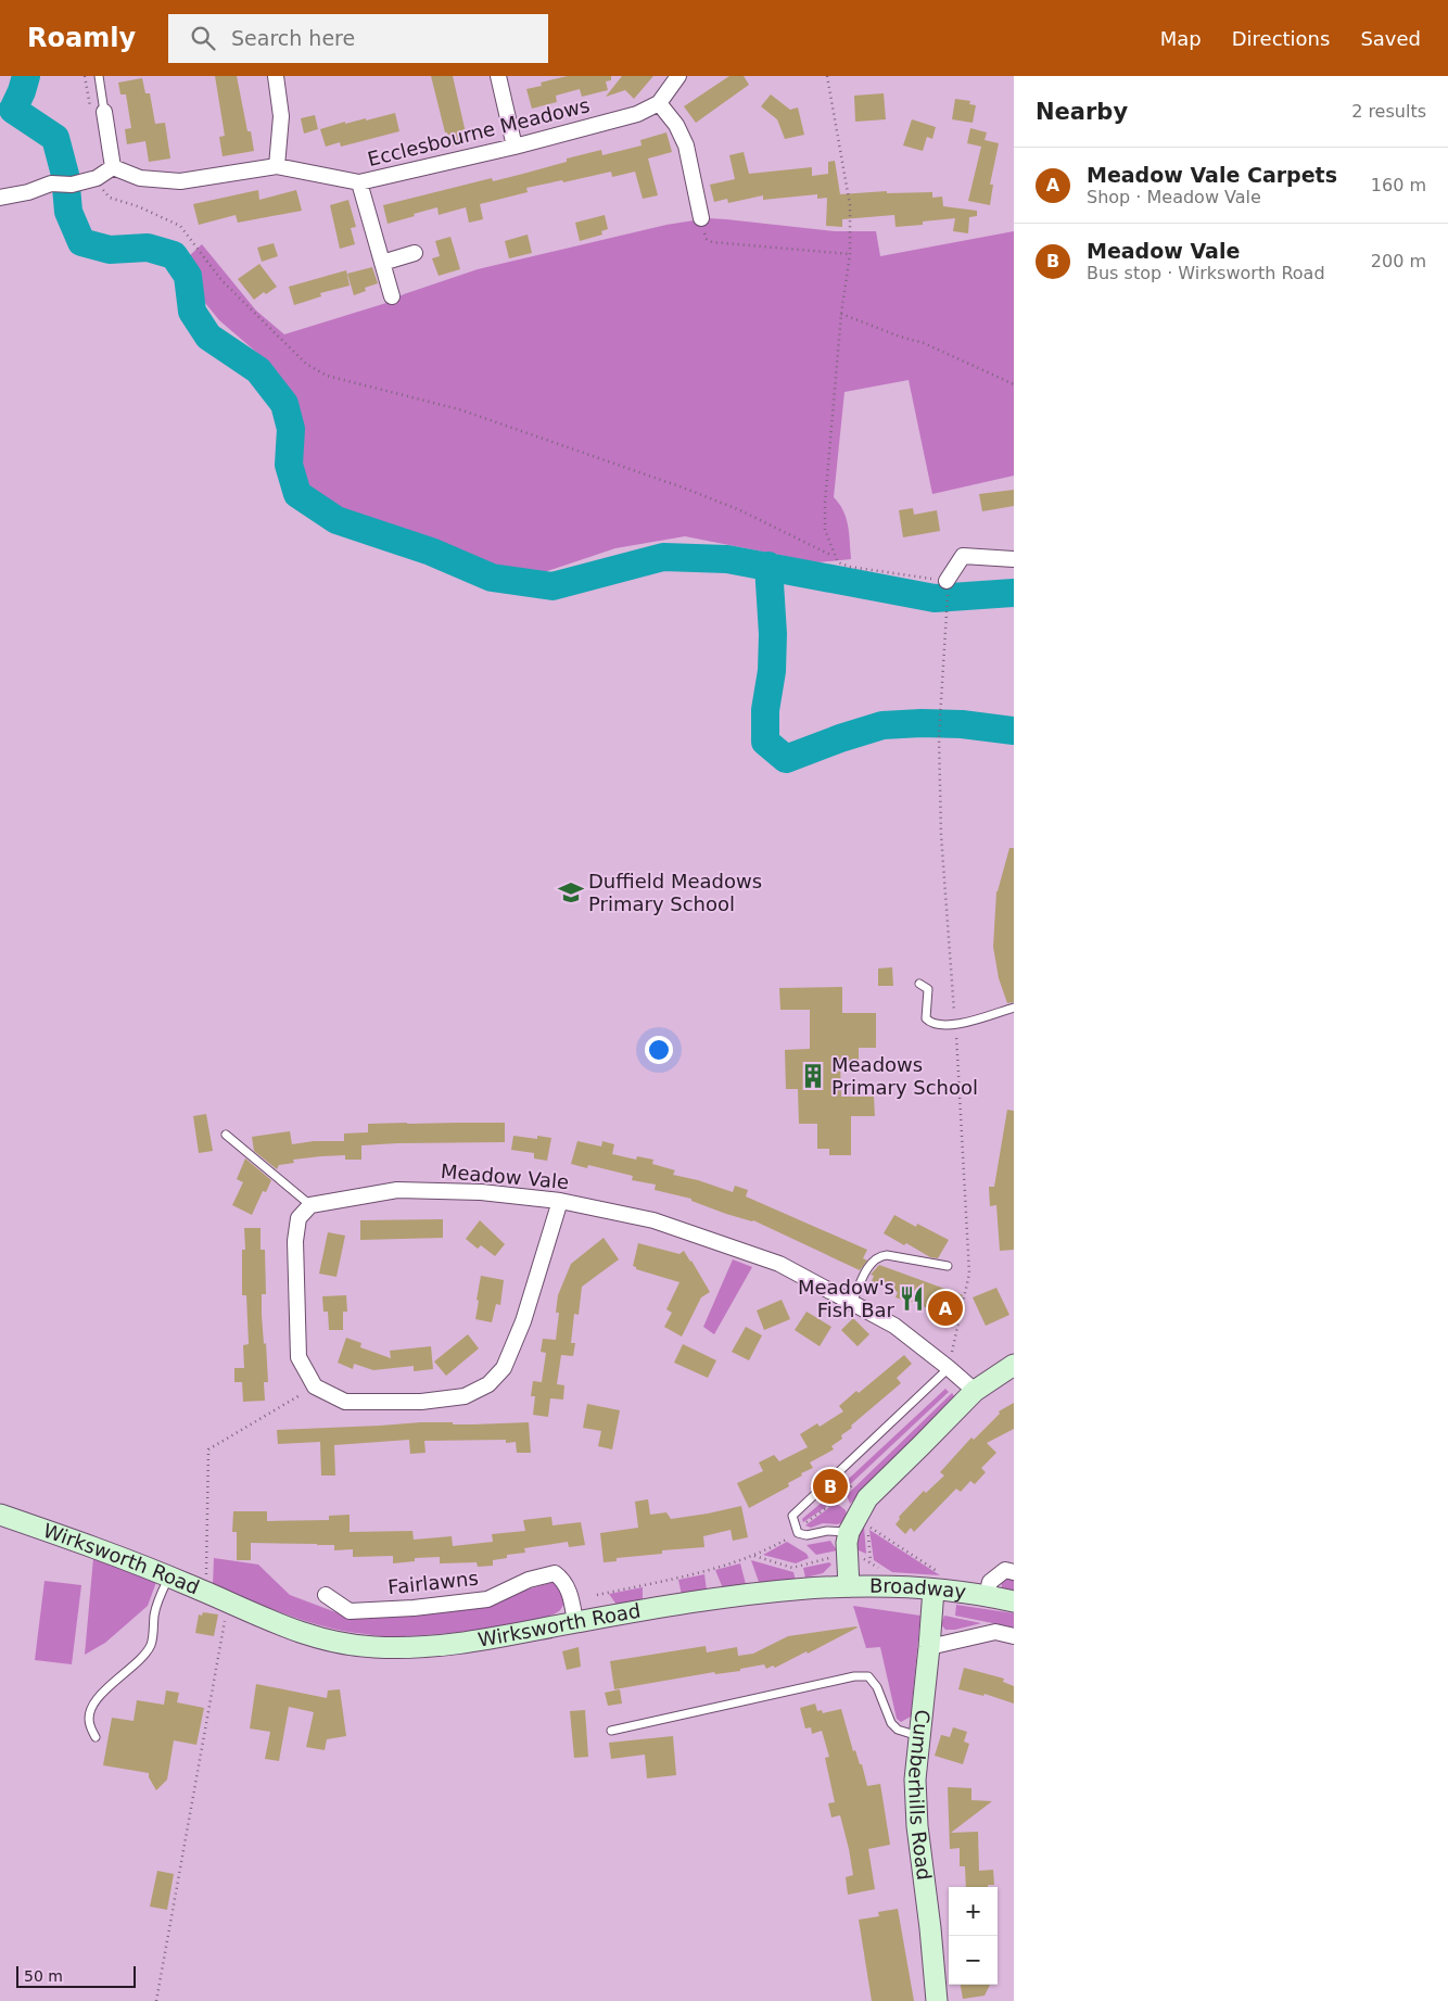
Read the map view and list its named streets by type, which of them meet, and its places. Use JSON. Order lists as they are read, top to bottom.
{
  "streets": {
    "main road": ["Wirksworth Road", "Broadway", "Cumberhills Road"],
    "street": ["Ecclesbourne Meadows", "Meadow Vale", "Fairlawns"]
  },
  "crossings": [
    ["Wirksworth Road", "Fairlawns"],
    ["Wirksworth Road", "Broadway"],
    ["Broadway", "Cumberhills Road"]
  ],
  "places": {
    "school or university": ["Duffield Meadows Primary School"],
    "building": ["Meadows Primary School"],
    "restaurant": ["Meadow's Fish Bar"]
  },
  "scale_bar": "50 m",
  "page": {
    "header": "Roamly",
    "search": "Search here",
    "nav": ["Map", "Directions", "Saved"],
    "heading": ["Nearby", "2 results"],
    "list": [
      {
        "mark": "A",
        "name": "Meadow Vale Carpets",
        "note": "Shop · Meadow Vale",
        "value": "160 m"
      },
      {
        "mark": "B",
        "name": "Meadow Vale",
        "note": "Bus stop · Wirksworth Road",
        "value": "200 m"
      }
    ],
    "pins": ["A", "B"],
    "map_buttons": ["+", "−"],
    "scale": "50 m"
  }
}
